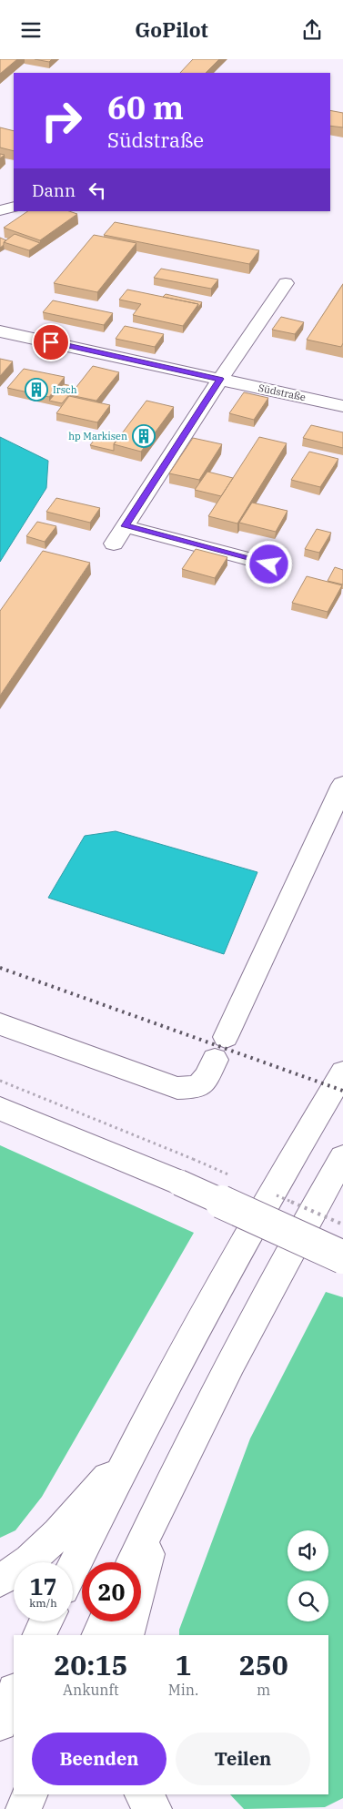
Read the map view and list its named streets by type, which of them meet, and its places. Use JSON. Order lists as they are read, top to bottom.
{
  "streets": {
    "main road": ["Südstraße"]
  },
  "places": {
    "building": ["Irsch", "hp Markisen"]
  },
  "page": {
    "header": "GoPilot",
    "turn": ["60 m", "Südstraße"],
    "then": "Dann",
    "speed": "17 km/h",
    "limit": "20",
    "eta": [
      "20:15",
      "Ankunft",
      "1",
      "Min.",
      "250",
      "m"
    ],
    "buttons": ["Beenden", "Teilen"]
  }
}
